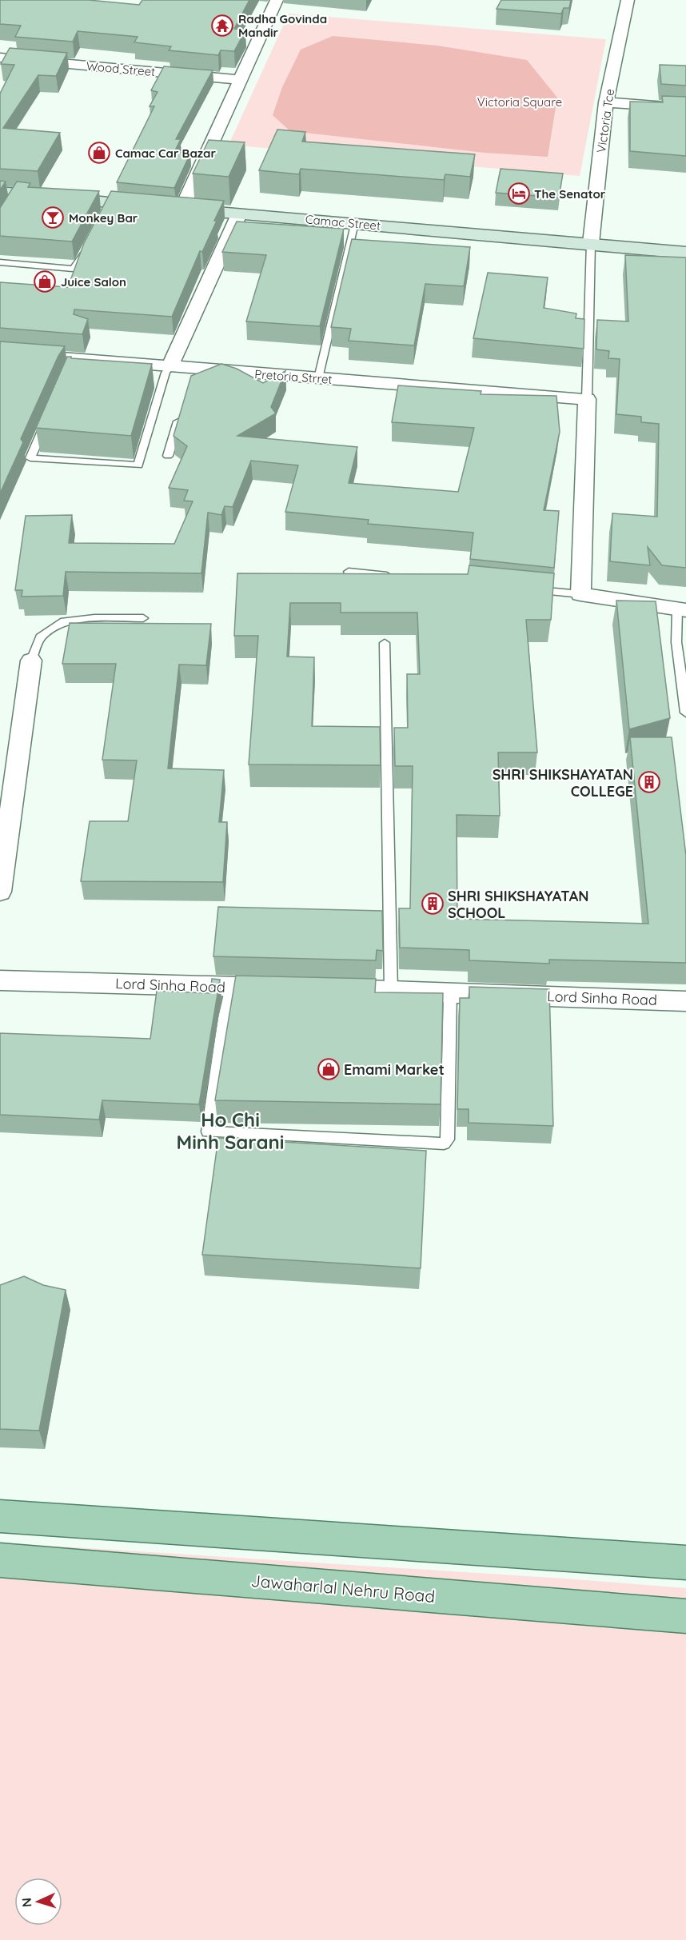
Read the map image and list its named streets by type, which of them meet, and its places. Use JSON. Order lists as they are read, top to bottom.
{
  "streets": {
    "main road": ["Camac Street", "Jawaharlal Nehru Road"],
    "street": [
      "Wood Street",
      "Victoria Tce",
      "Pretoria Strret",
      "Lord Sinha Road"
    ]
  },
  "crossings": [
    ["Victoria Tce", "Camac Street"]
  ],
  "districts": ["Ho Chi Minh Sarani"],
  "parks": ["Victoria Square"],
  "places": {
    "temple": ["Radha Govinda Mandir"],
    "shop": ["Camac Car Bazar", "Juice Salon", "Emami Market"],
    "hotel": ["The Senator"],
    "bar": ["Monkey Bar"],
    "building": ["SHRI SHIKSHAYATAN COLLEGE", "SHRI SHIKSHAYATAN SCHOOL"]
  },
  "north": "left"
}
